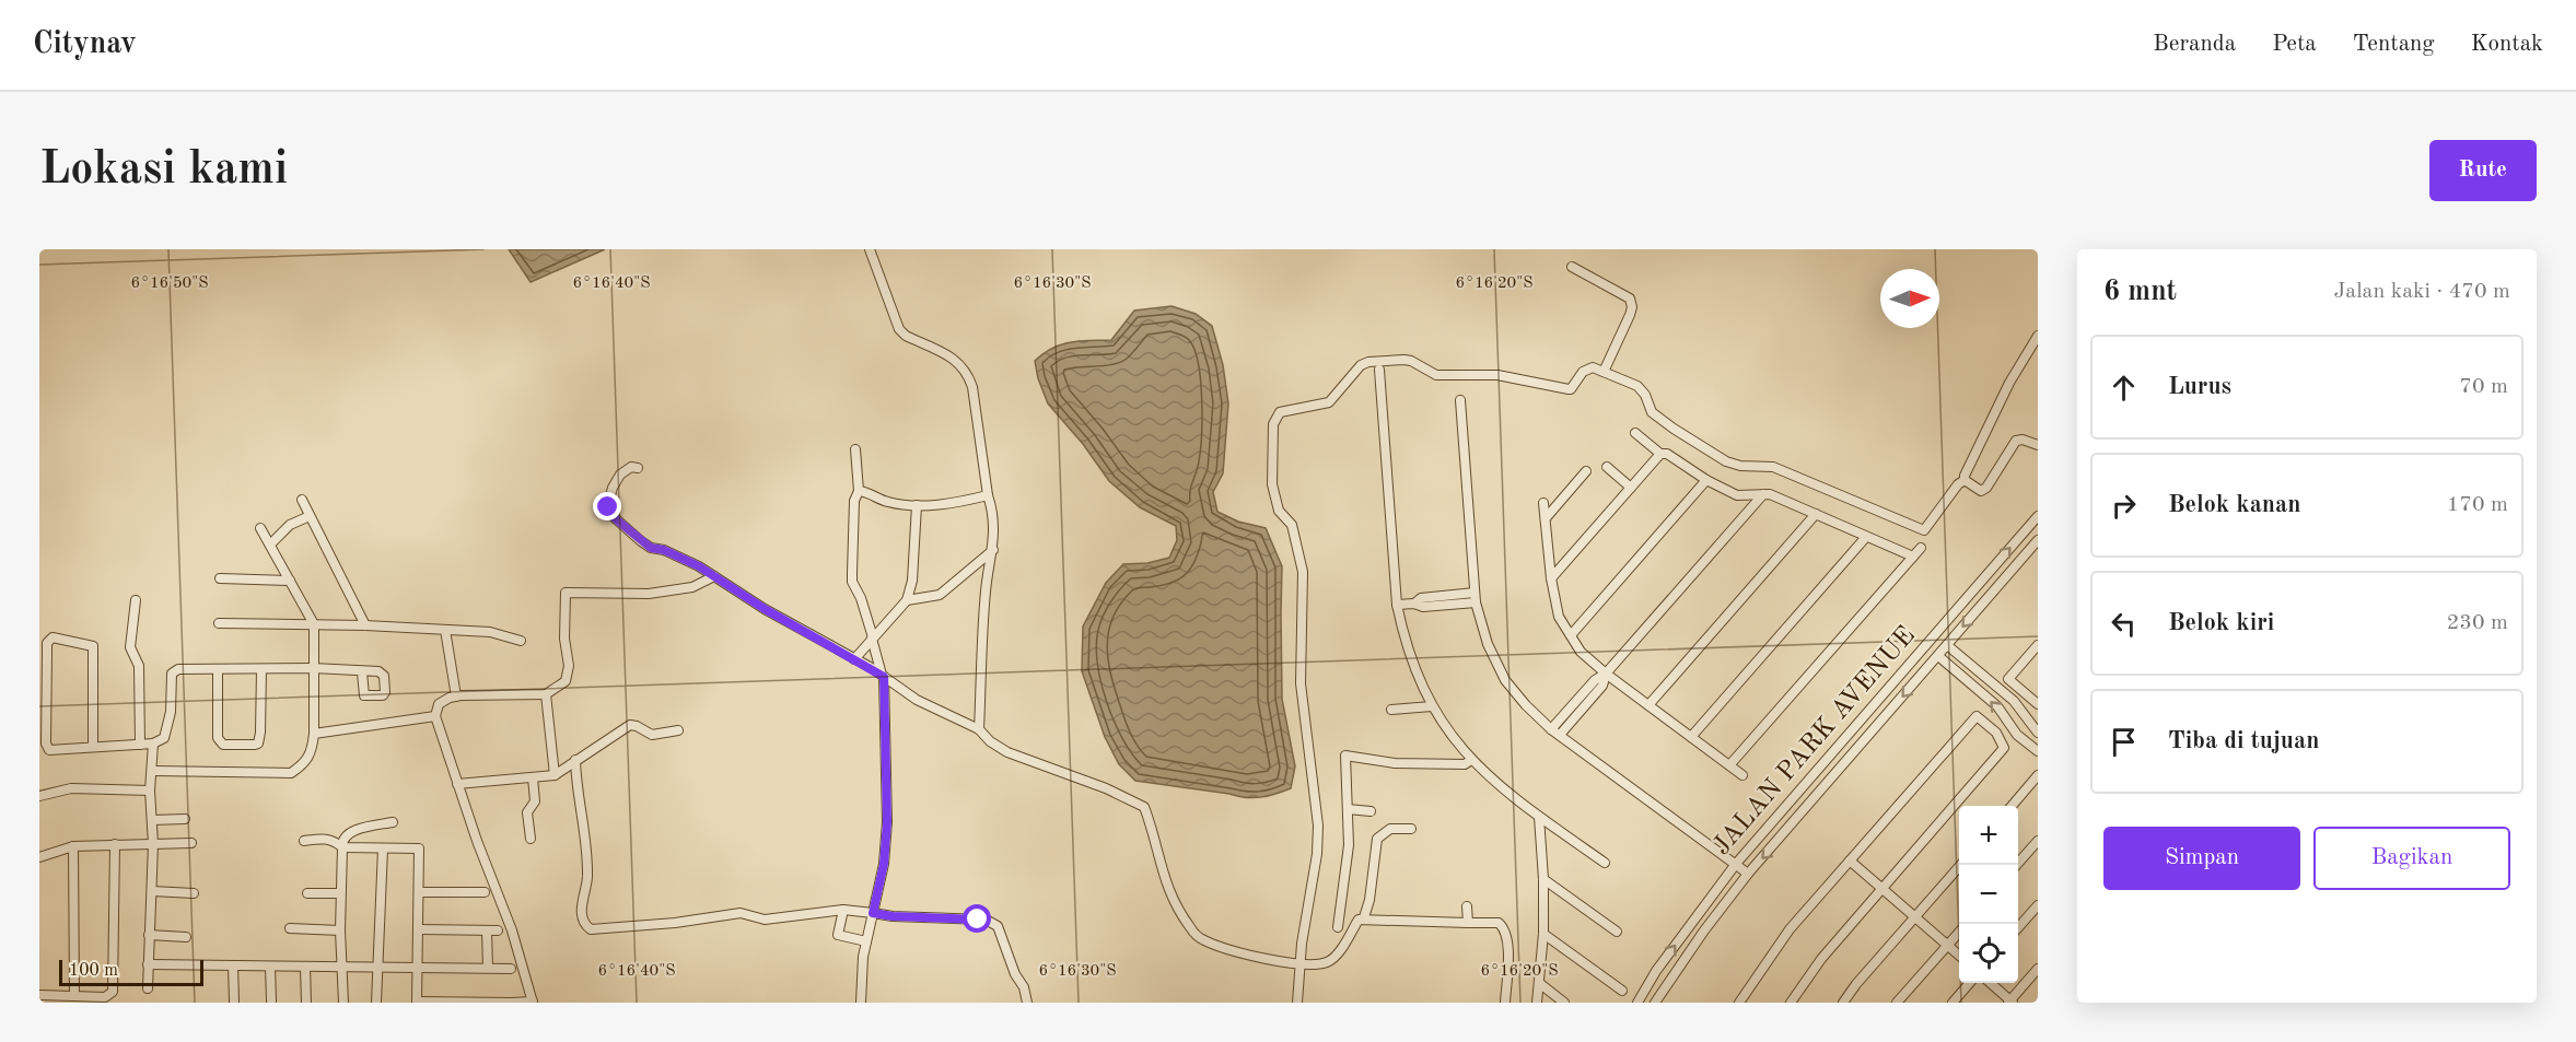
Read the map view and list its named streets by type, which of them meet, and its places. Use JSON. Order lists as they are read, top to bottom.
{
  "streets": {
    "street": ["JALAN PARK AVENUE"]
  },
  "scale_bar": "100 m",
  "north": "right",
  "page": {
    "header": "Citynav",
    "nav": [
      "Beranda",
      "Peta",
      "Tentang",
      "Kontak"
    ],
    "buttons": [
      "Rute",
      ["Simpan", "Bagikan"]
    ],
    "title": "Lokasi kami",
    "heading": ["6 mnt", "Jalan kaki · 470 m"],
    "list": [
      ["Lurus", "70 m"],
      ["Belok kanan", "170 m"],
      ["Belok kiri", "230 m"],
      "Tiba di tujuan"
    ],
    "map_buttons": ["+", "−"],
    "scale": "100 m"
  },
  "coordinates": [
    "6°16'50\"S",
    "6°16'40\"S",
    "6°16'30\"S",
    "6°16'20\"S"
  ]
}
